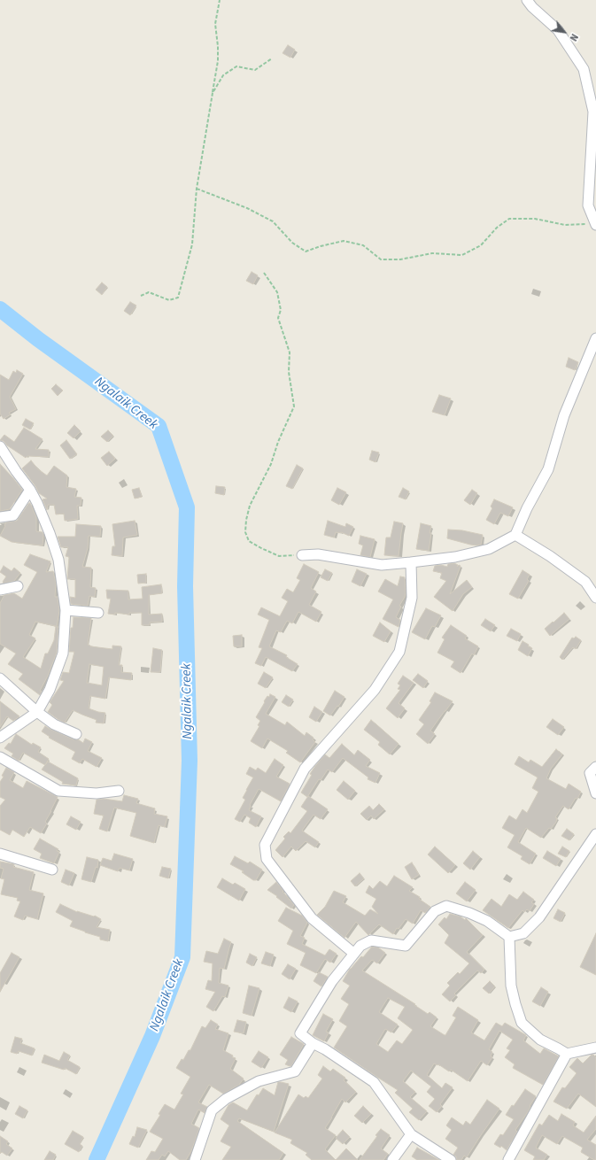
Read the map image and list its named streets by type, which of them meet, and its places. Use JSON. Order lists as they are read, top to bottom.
{
  "water": ["Ngalaik Creek"],
  "north": "bottom right"
}
